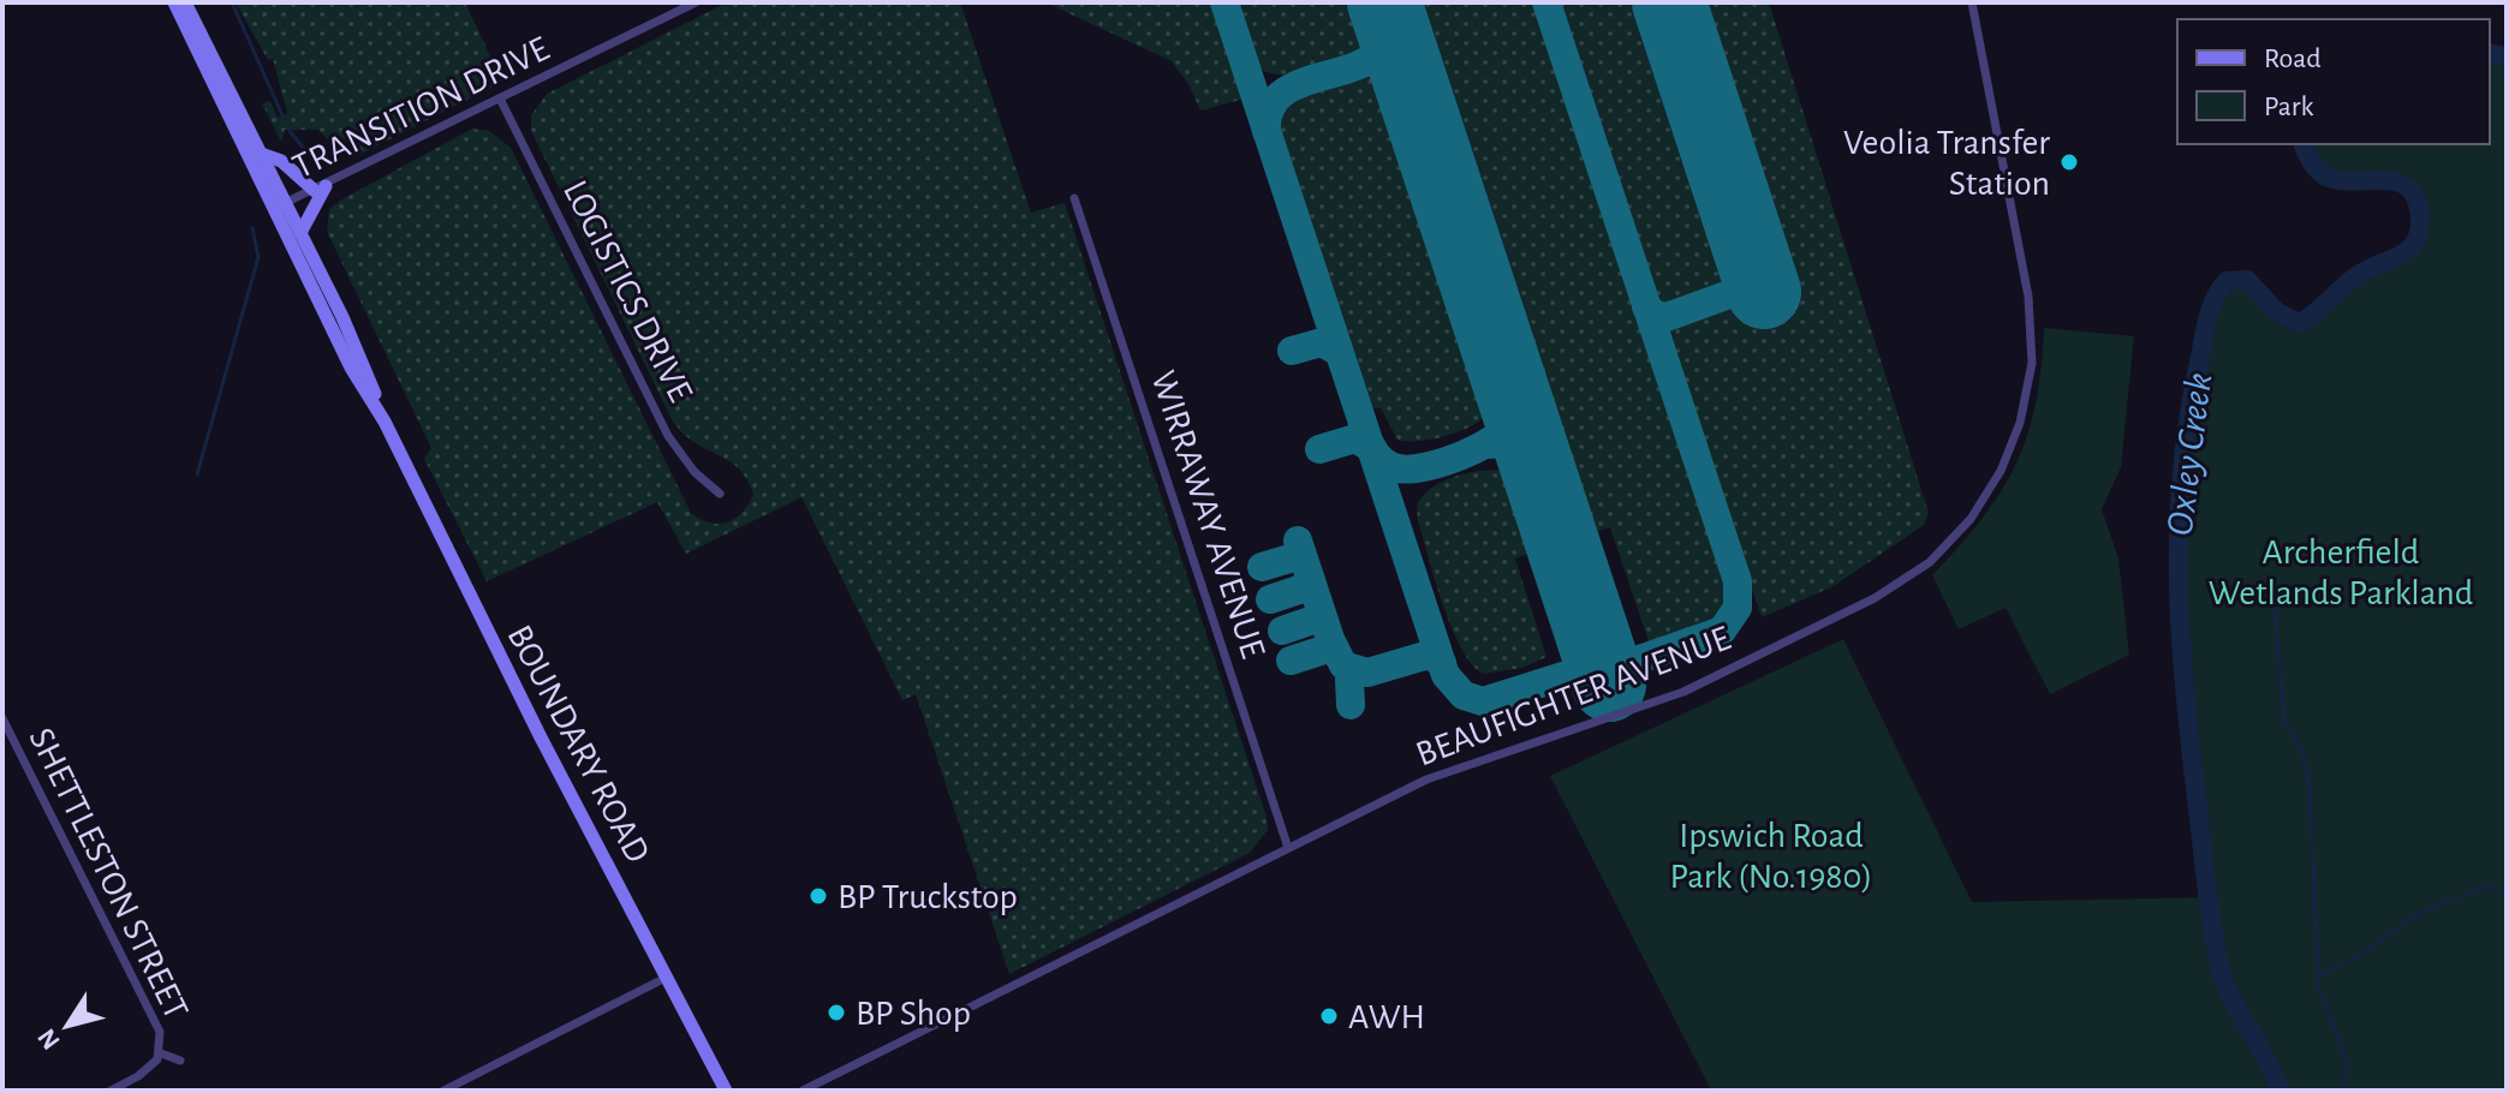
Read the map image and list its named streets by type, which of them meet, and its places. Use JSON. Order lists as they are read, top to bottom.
{
  "streets": {
    "main road": ["BOUNDARY ROAD"],
    "street": [
      "TRANSITION DRIVE",
      "LOGISTICS DRIVE",
      "WIRRAWAY AVENUE",
      "BEAUFIGHTER AVENUE",
      "SHETTLESTON STREET"
    ]
  },
  "crossings": [
    ["TRANSITION DRIVE", "LOGISTICS DRIVE"],
    ["TRANSITION DRIVE", "BOUNDARY ROAD"],
    ["WIRRAWAY AVENUE", "BEAUFIGHTER AVENUE"]
  ],
  "water": ["Oxley Creek"],
  "parks": ["Archerfield Wetlands Parkland", "Ipswich Road Park (No.1980)"],
  "places": [
    "Veolia Transfer Station",
    "BP Truckstop",
    "BP Shop",
    "AWH"
  ],
  "legend": ["Road", "Park"],
  "north": "bottom left"
}
